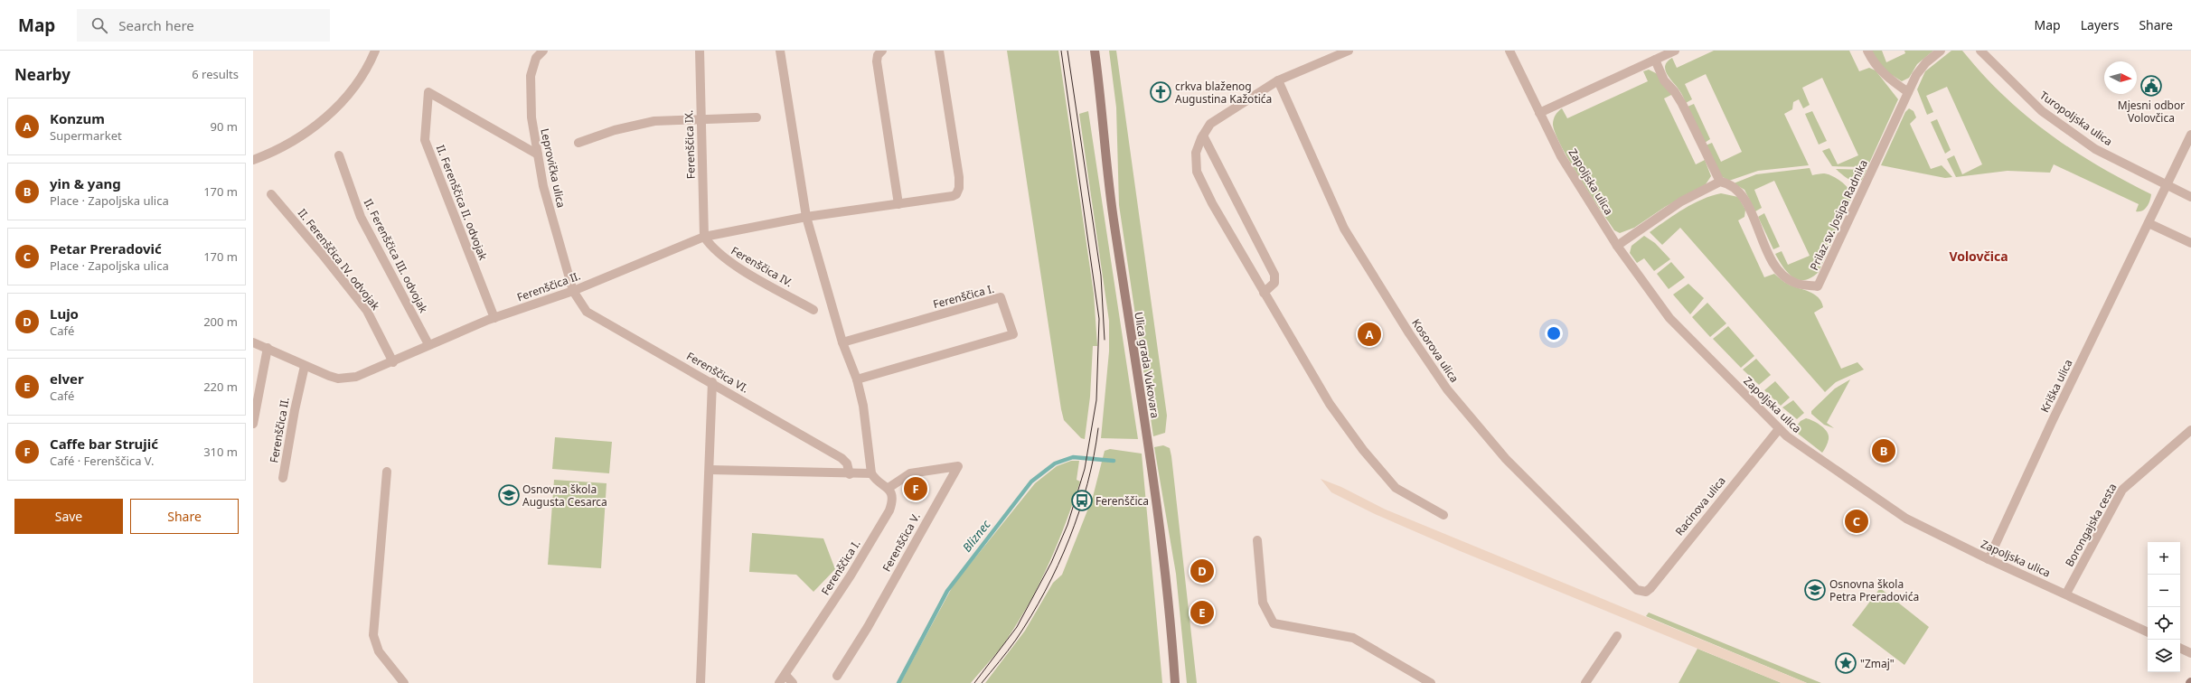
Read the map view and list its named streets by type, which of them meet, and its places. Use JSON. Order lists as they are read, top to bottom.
{
  "streets": {
    "street": [
      "Turopoljska ulica",
      "Ferenščica IX.",
      "Leprovička ulica",
      "Zapoljska ulica",
      "II. Ferenščica II. odvojak",
      "Prilaz sv. Josipa Radnika",
      "II. Ferenščica III. odvojak",
      "II. Ferenščica IV. odvojak",
      "Ferenščica IV.",
      "Ferenščica II.",
      "Ferenščica I.",
      "Kosorova ulica",
      "Ulica grada Vukovara",
      "Ferenščica VI.",
      "Kriška ulica",
      "Racinova ulica",
      "Borongajska cesta",
      "Ferenščica V."
    ]
  },
  "crossings": [
    ["Turopoljska ulica", "Kriška ulica"],
    ["Ferenščica IX.", "Ferenščica IV."],
    ["Ferenščica IX.", "Ferenščica II."],
    ["Leprovička ulica", "II. Ferenščica II. odvojak"],
    ["Leprovička ulica", "Ferenščica II."],
    ["Leprovička ulica", "Ferenščica VI."],
    ["Zapoljska ulica", "Kriška ulica"],
    ["Zapoljska ulica", "Racinova ulica"],
    ["Zapoljska ulica", "Borongajska cesta"],
    ["II. Ferenščica II. odvojak", "Ferenščica II."],
    ["II. Ferenščica III. odvojak", "Ferenščica II."],
    ["II. Ferenščica IV. odvojak", "Ferenščica II."],
    ["Ferenščica IV.", "Ferenščica II."],
    ["Ferenščica II.", "Ferenščica VI."],
    ["Ferenščica I.", "Ferenščica V."],
    ["Kosorova ulica", "Racinova ulica"]
  ],
  "districts": ["Volovčica"],
  "water": ["Bliznec"],
  "places": {
    "public building": ["Mjesni odbor Volovčica"],
    "church": ["crkva blaženog Augustina Kažotića"],
    "school or university": ["Osnovna škola Augusta Cesarca", "Osnovna škola Petra Preradovića"],
    "bus stop": ["Ferenščica"],
    "place": ["\"Zmaj\""]
  },
  "north": "right",
  "page": {
    "header": "Map",
    "search": "Search here",
    "nav": ["Map", "Layers", "Share"],
    "heading": ["Nearby", "6 results"],
    "list": [
      {
        "mark": "A",
        "name": "Konzum",
        "note": "Supermarket",
        "value": "90 m"
      },
      {
        "mark": "B",
        "name": "yin & yang",
        "note": "Place · Zapoljska ulica",
        "value": "170 m"
      },
      {
        "mark": "C",
        "name": "Petar Preradović",
        "note": "Place · Zapoljska ulica",
        "value": "170 m"
      },
      {
        "mark": "D",
        "name": "Lujo",
        "note": "Café",
        "value": "200 m"
      },
      {
        "mark": "E",
        "name": "elver",
        "note": "Café",
        "value": "220 m"
      },
      {
        "mark": "F",
        "name": "Caffe bar Strujić",
        "note": "Café · Ferenščica V.",
        "value": "310 m"
      }
    ],
    "pins": [
      "A",
      "B",
      "F",
      "C",
      "D",
      "E"
    ],
    "buttons": ["Save", "Share"],
    "map_buttons": ["+", "−"]
  }
}
